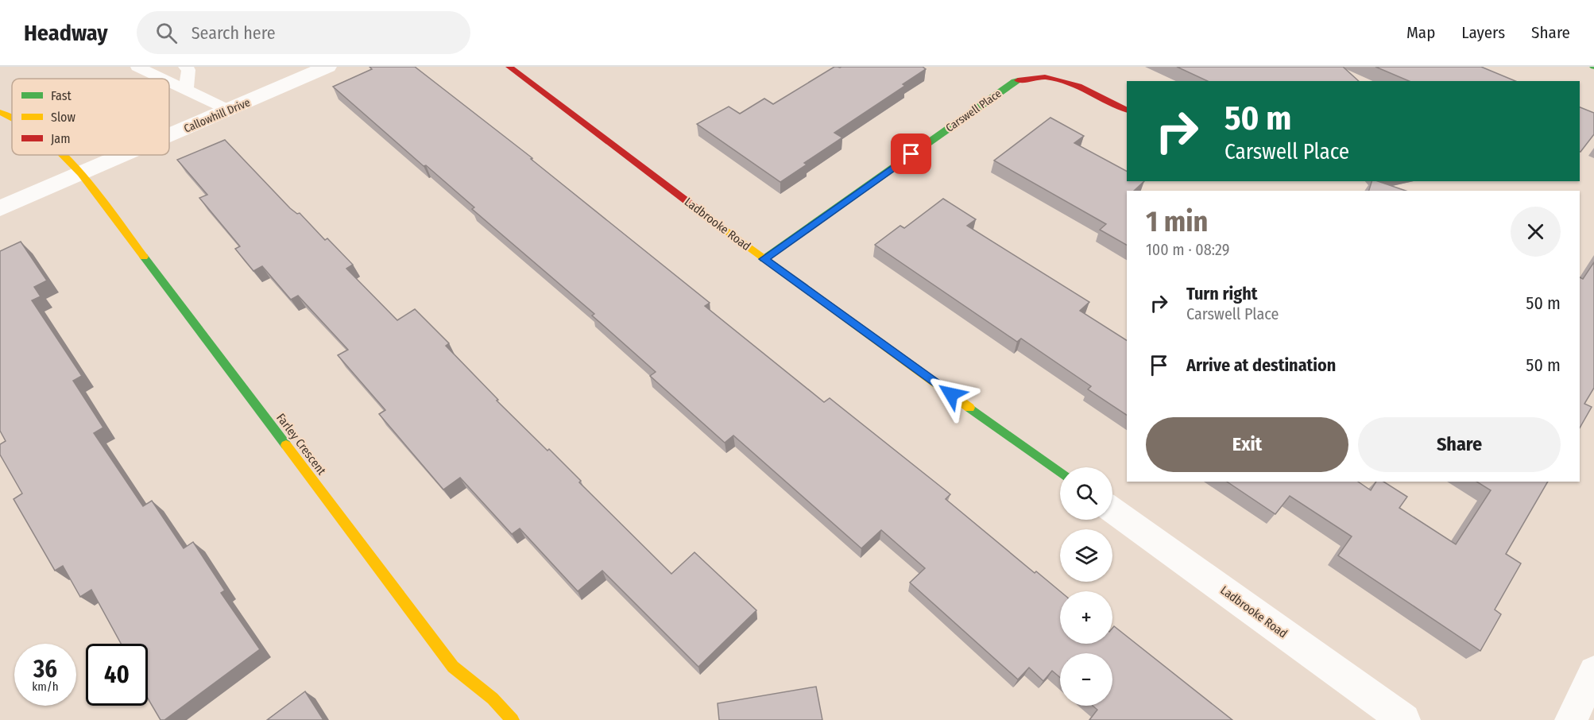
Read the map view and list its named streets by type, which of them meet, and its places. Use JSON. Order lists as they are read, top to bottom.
{
  "streets": {
    "street": [
      "Carswell Place",
      "Callowhill Drive",
      "Ladbrooke Road",
      "Farley Crescent"
    ]
  },
  "crossings": [
    ["Carswell Place", "Ladbrooke Road"],
    ["Callowhill Drive", "Farley Crescent"]
  ],
  "legend": ["Fast", "Slow", "Jam"],
  "page": {
    "header": "Headway",
    "search": "Search here",
    "nav": ["Map", "Layers", "Share"],
    "turn": ["50 m", "Carswell Place"],
    "heading": ["1 min", "100 m · 08:29"],
    "list": [
      {
        "name": "Turn right",
        "note": "Carswell Place",
        "value": "50 m"
      },
      {
        "name": "Arrive at destination",
        "value": "50 m"
      }
    ],
    "buttons": ["Exit", "Share"],
    "map_buttons": ["+", "−"],
    "speed": "36 km/h",
    "limit": "40"
  }
}
